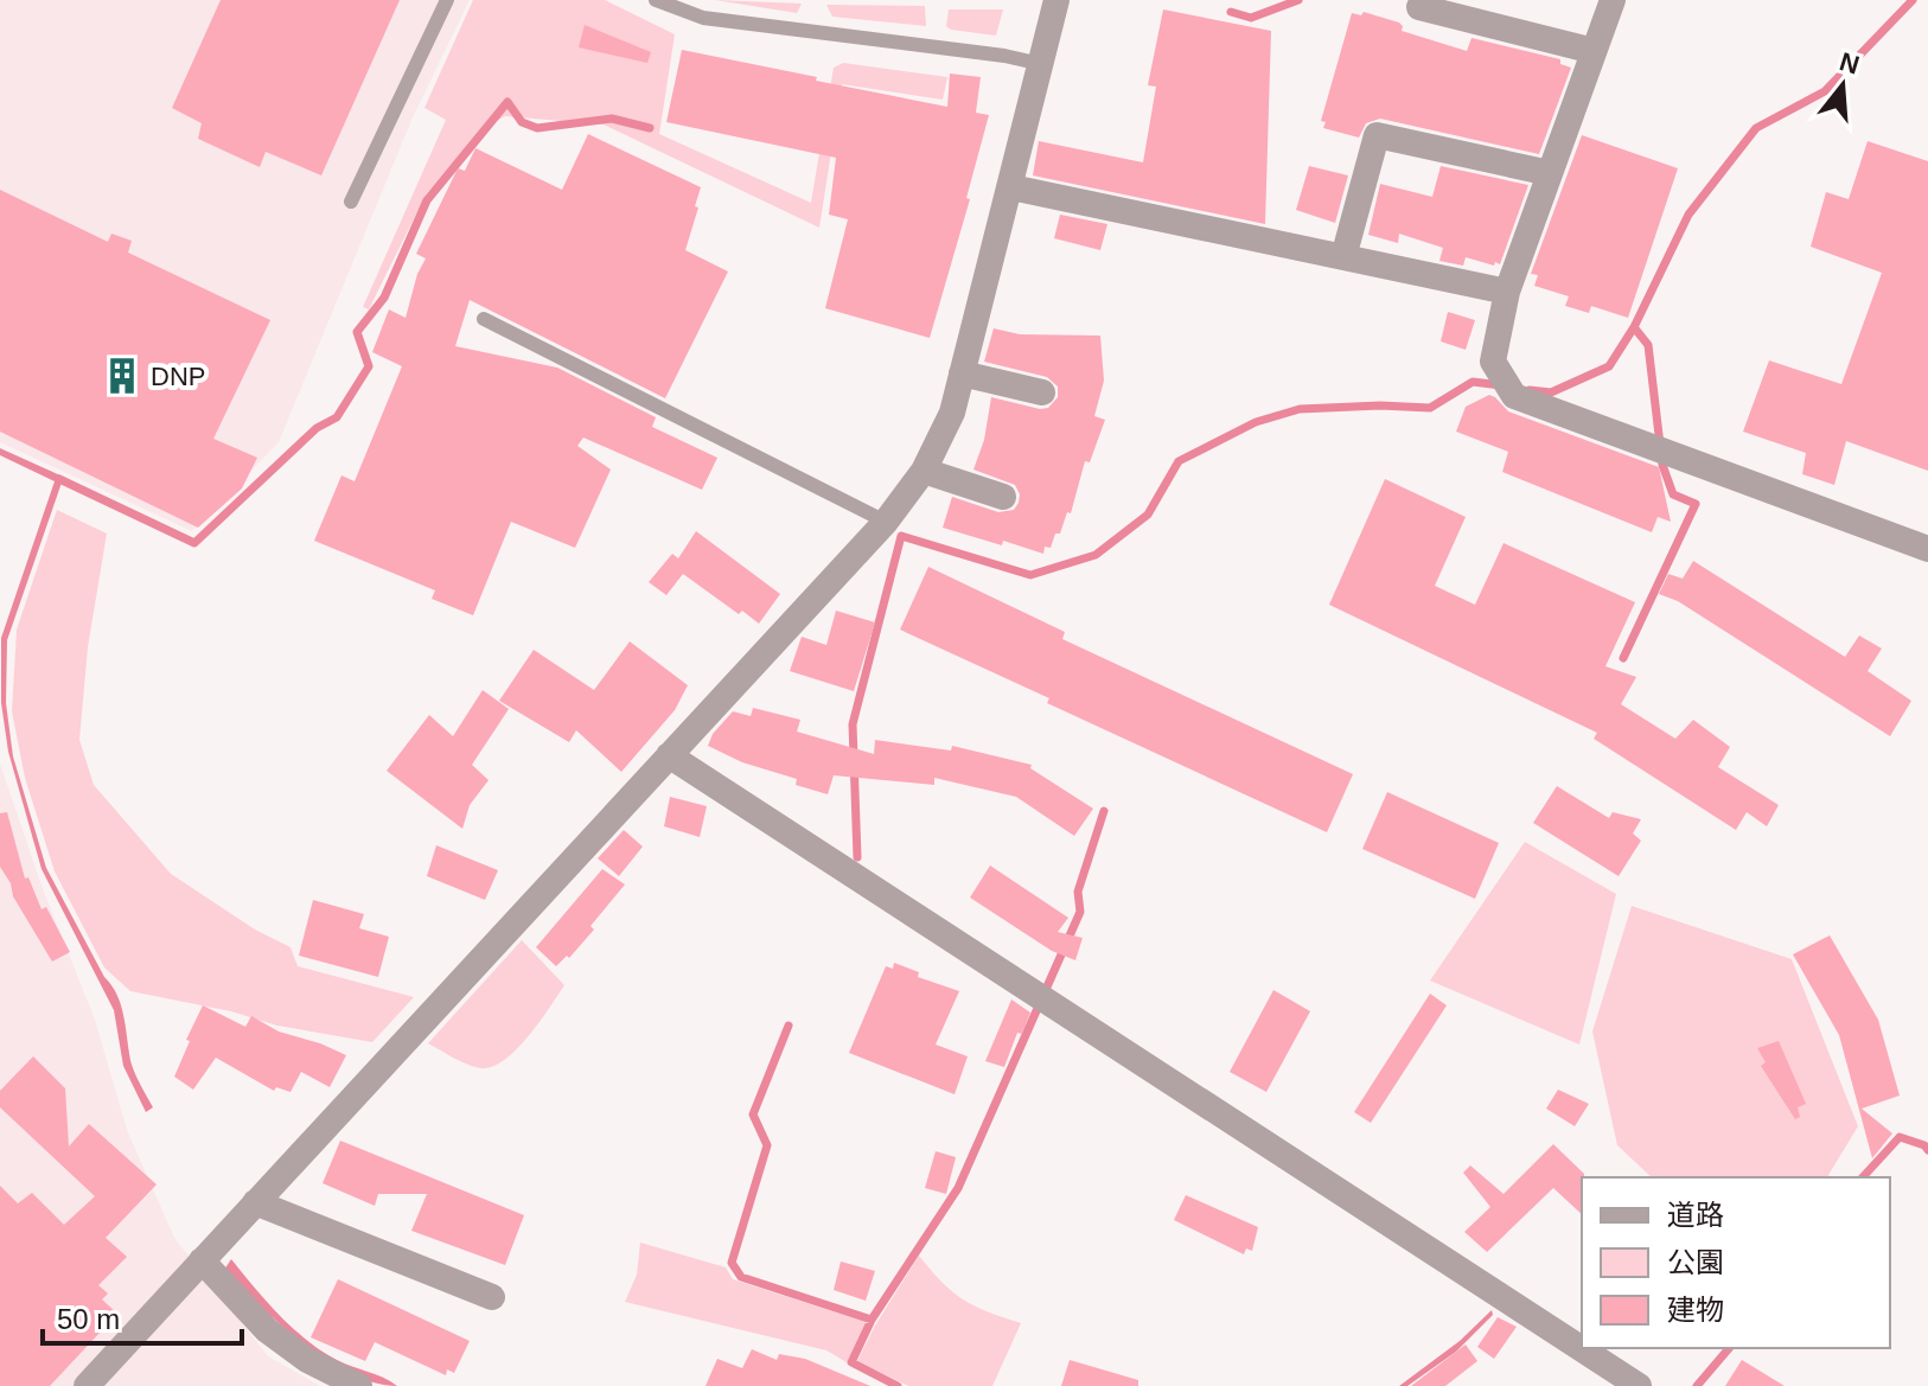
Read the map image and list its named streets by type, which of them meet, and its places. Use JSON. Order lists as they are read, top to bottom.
{
  "places": {
    "building": ["DNP"]
  },
  "legend": ["道路", "公園", "建物"],
  "scale_bar": "50 m",
  "north": "top"
}
